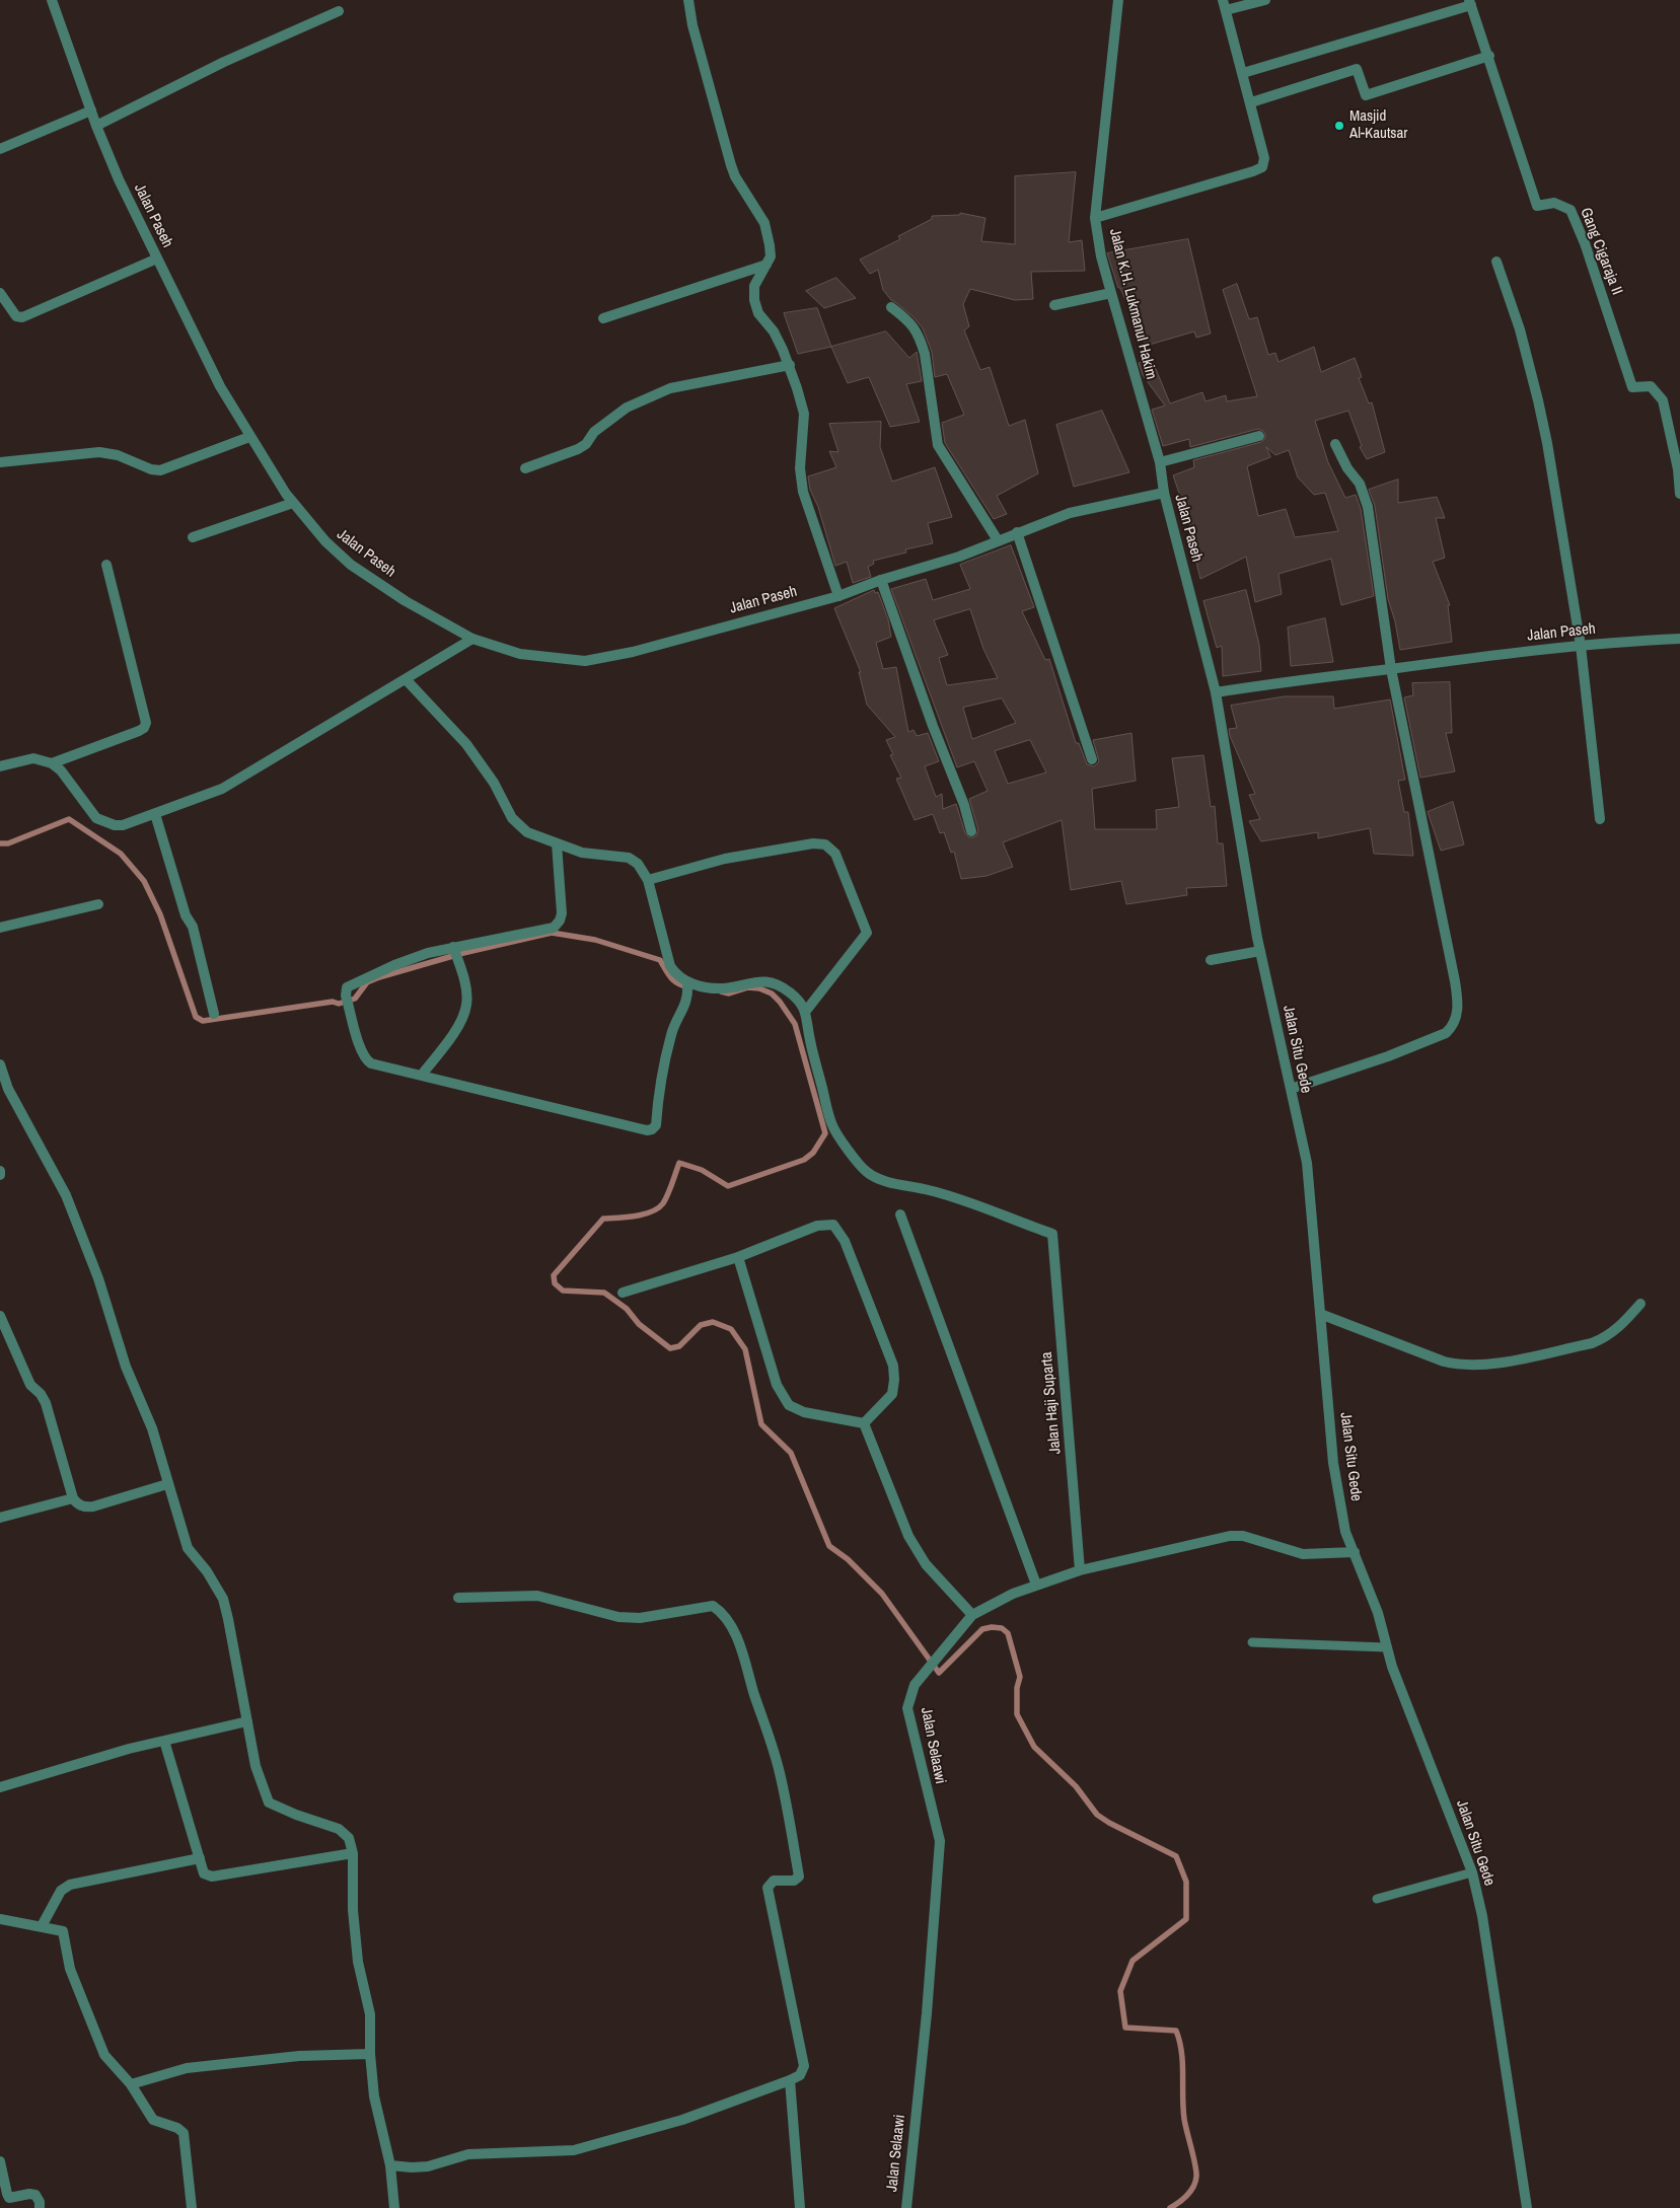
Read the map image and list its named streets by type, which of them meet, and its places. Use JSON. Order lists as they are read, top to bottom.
{
  "streets": {
    "street": [
      "Jalan Paseh",
      "Gang Cigaraja II",
      "Jalan K.H. Lukmanul Hakim",
      "Jalan Situ Gede",
      "Jalan Haji Suparta",
      "Jalan Selaawi"
    ]
  },
  "crossings": [
    ["Jalan Paseh", "Jalan K.H. Lukmanul Hakim"],
    ["Jalan Paseh", "Jalan Situ Gede"],
    ["Jalan Situ Gede", "Jalan Selaawi"],
    ["Jalan Haji Suparta", "Jalan Selaawi"]
  ],
  "places": ["Masjid Al-Kautsar"]
}
